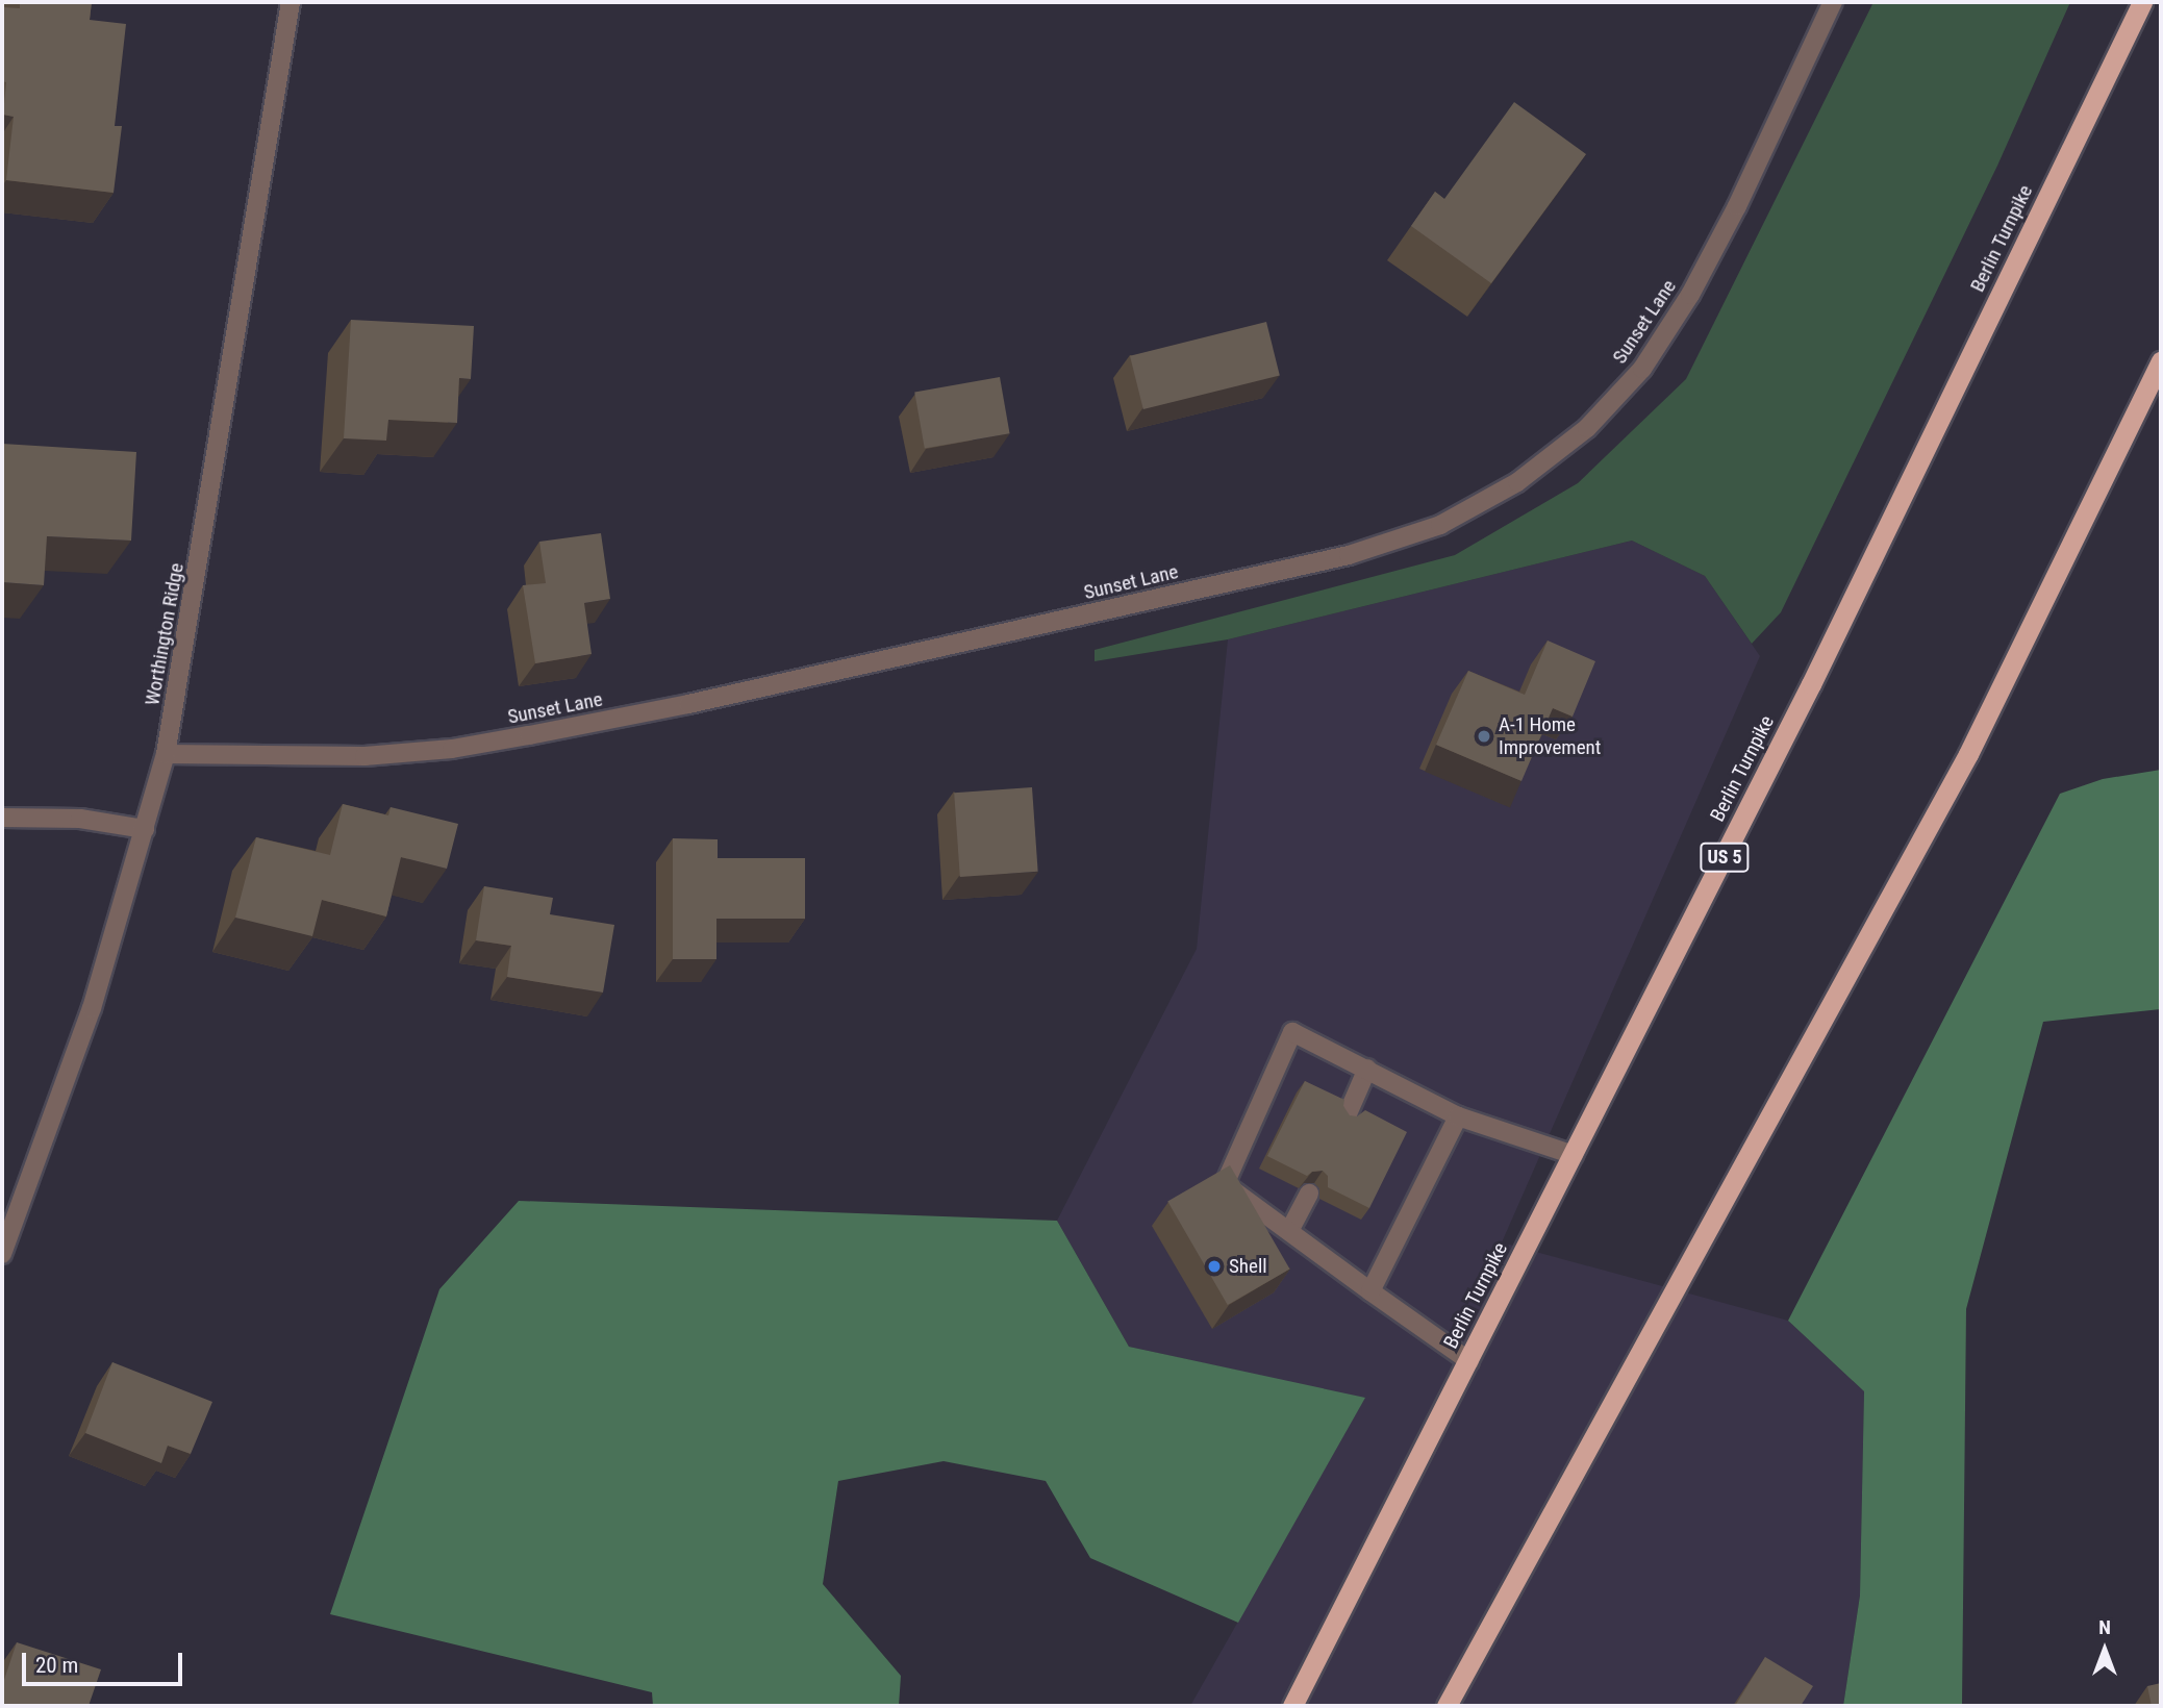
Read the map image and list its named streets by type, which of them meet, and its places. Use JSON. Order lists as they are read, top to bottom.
{
  "streets": {
    "highway": ["Berlin Turnpike", "US 5"],
    "street": ["Sunset Lane", "Worthington Ridge"]
  },
  "crossings": [
    ["Sunset Lane", "Worthington Ridge"]
  ],
  "places": ["A-1 Home Improvement", "Shell"],
  "scale_bar": "20 m",
  "north": "top"
}
